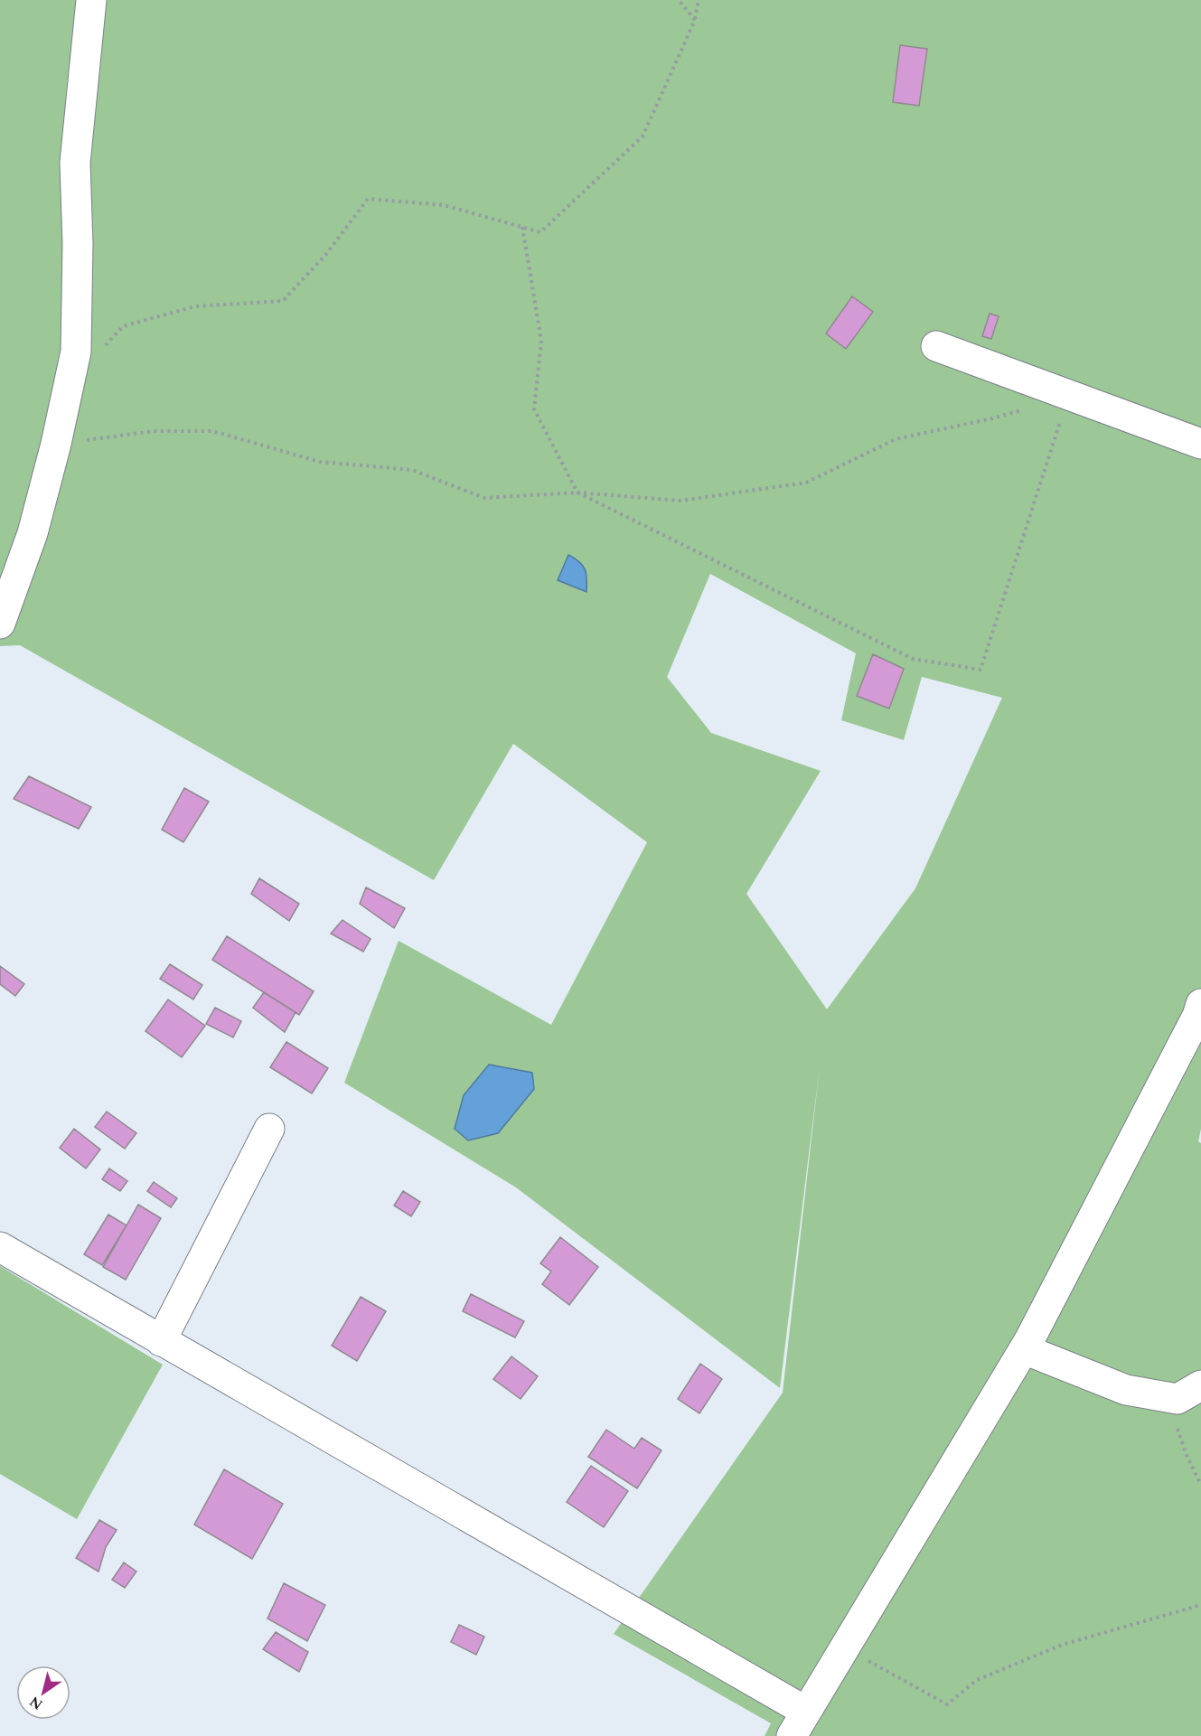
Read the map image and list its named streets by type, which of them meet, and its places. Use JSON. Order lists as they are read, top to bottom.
{
  "north": "bottom left"
}
